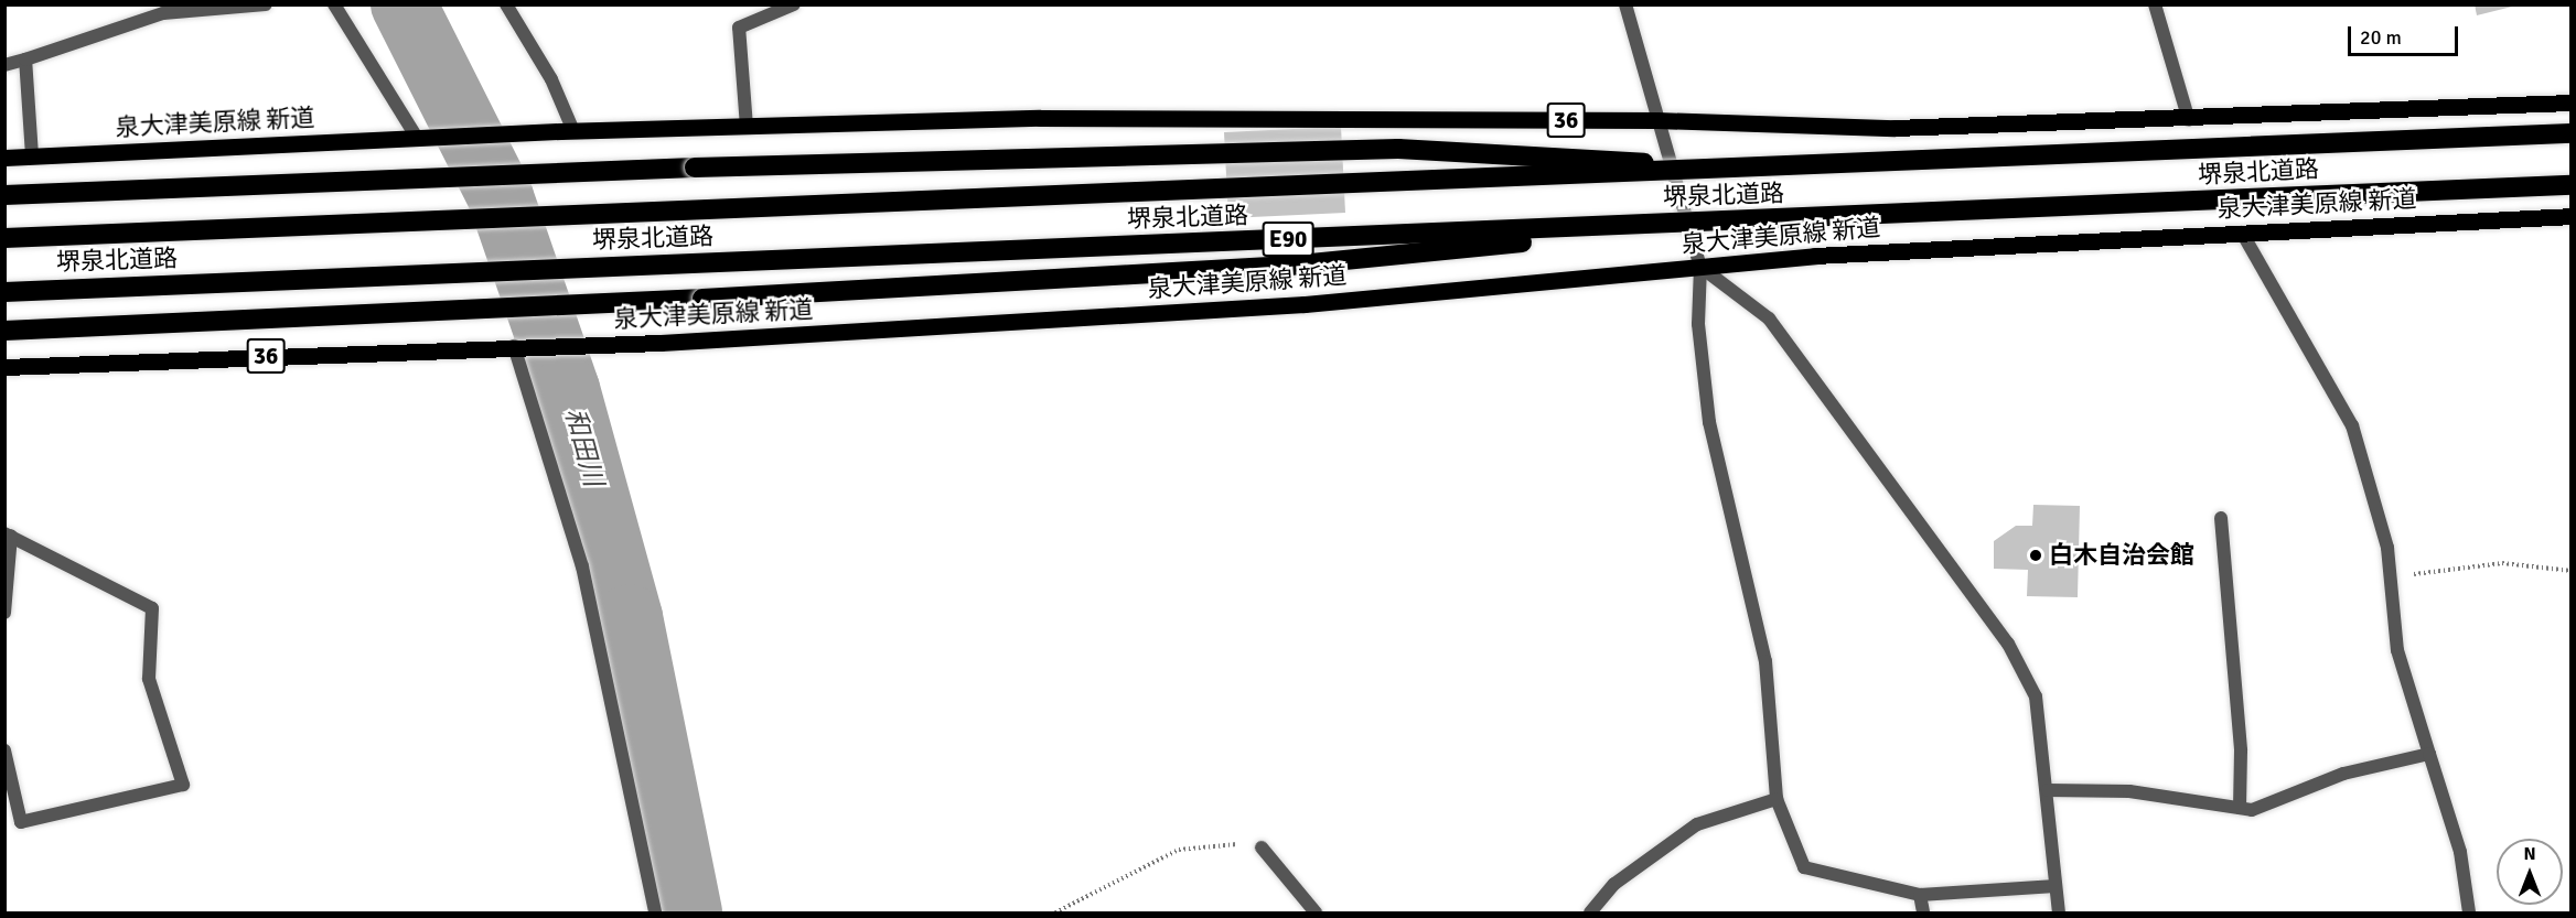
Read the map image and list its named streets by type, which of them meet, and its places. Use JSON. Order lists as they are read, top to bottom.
{
  "streets": {
    "highway": ["堺泉北道路", "E90"],
    "main road": ["36", "泉大津美原線 新道"]
  },
  "water": ["和田川"],
  "places": ["白木自治会館"],
  "scale_bar": "20 m",
  "north": "top"
}
